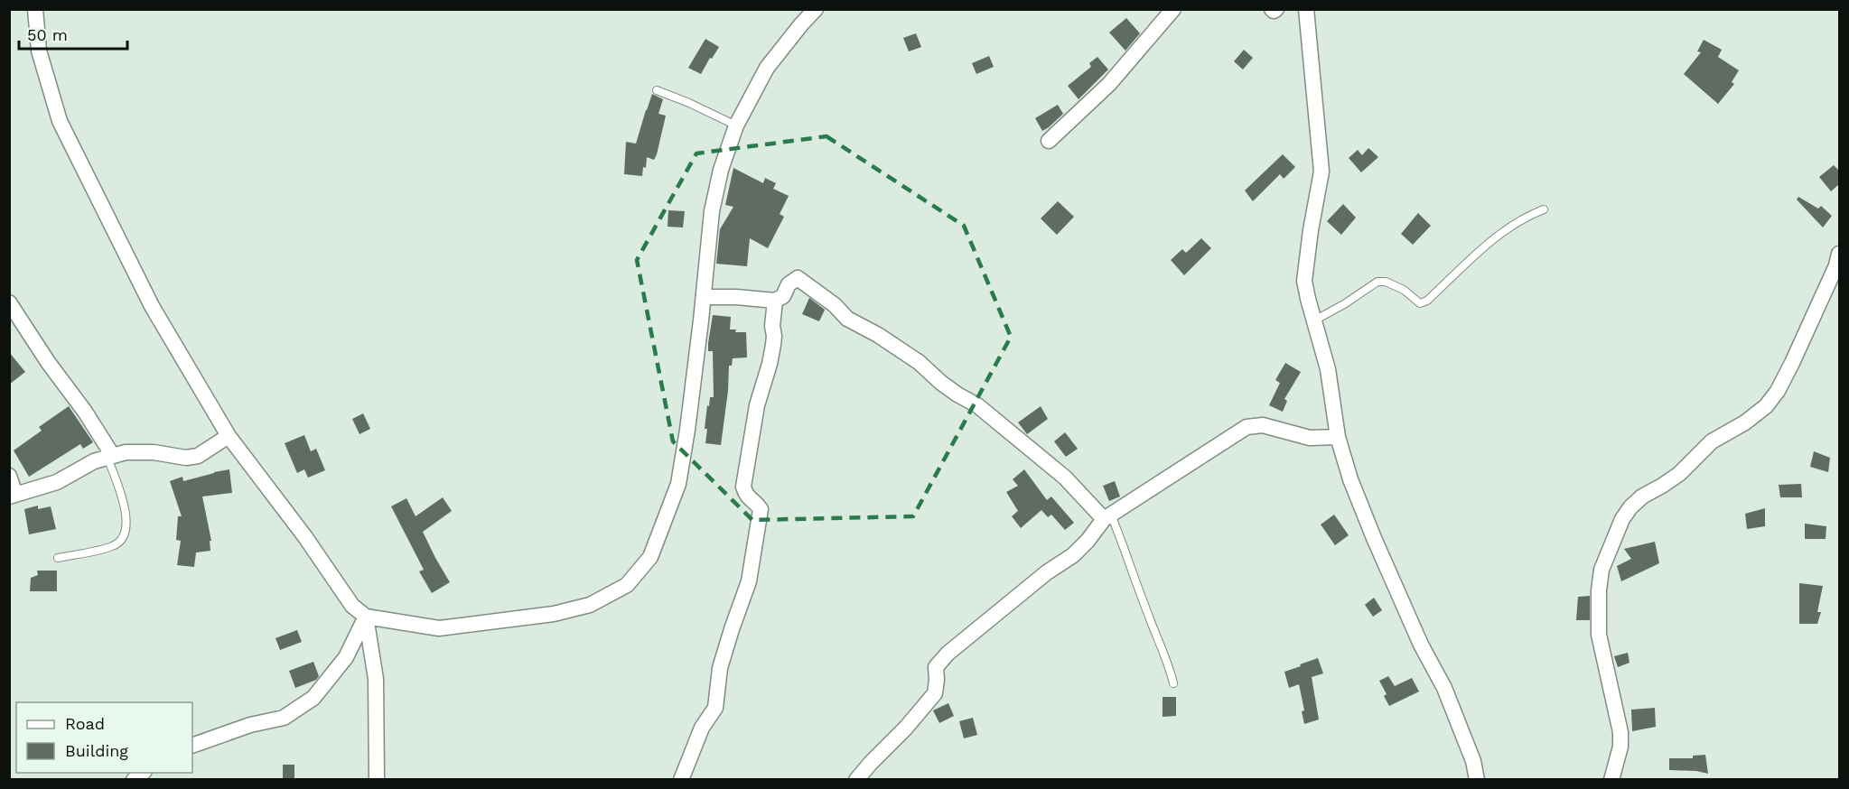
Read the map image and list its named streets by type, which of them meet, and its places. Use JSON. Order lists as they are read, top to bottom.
{
  "legend": ["Road", "Building"],
  "scale_bar": "50 m"
}
